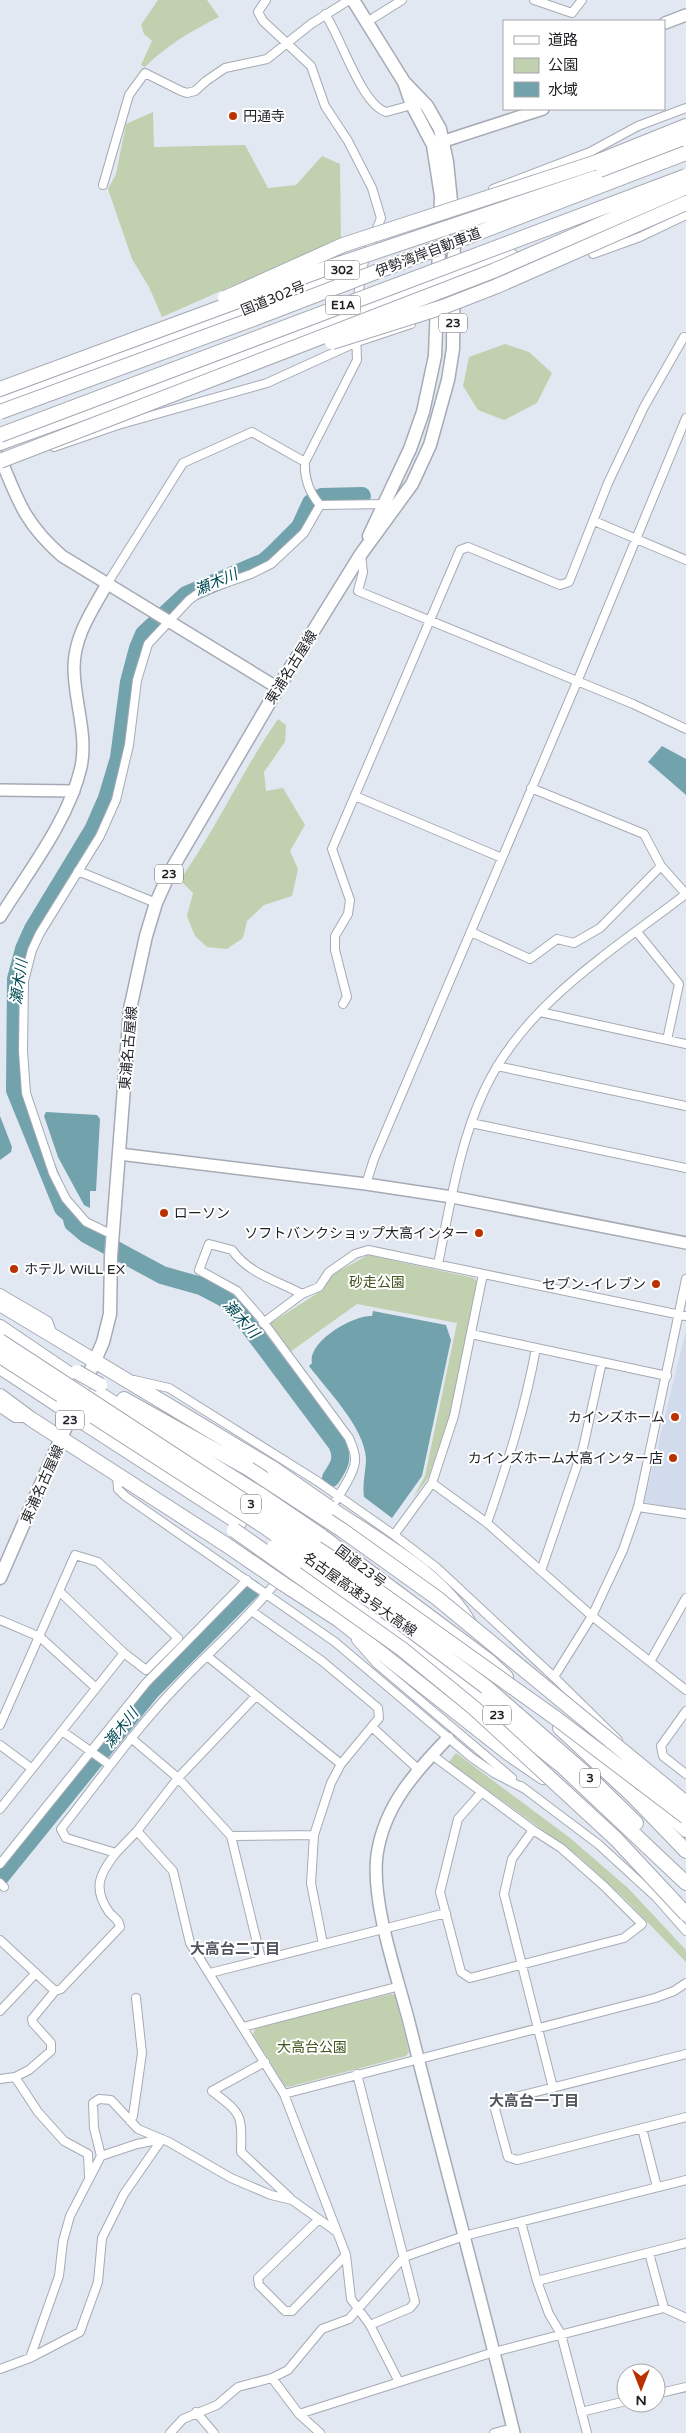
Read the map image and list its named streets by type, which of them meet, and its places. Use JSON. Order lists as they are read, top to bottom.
{
  "streets": {
    "highway": [
      "伊勢湾岸自動車道",
      "302",
      "国道302号",
      "E1A",
      "23",
      "3",
      "国道23号",
      "名古屋高速3号大高線"
    ],
    "main road": ["東浦名古屋線"]
  },
  "crossings": [
    ["国道302号", "東浦名古屋線"],
    ["国道23号", "名古屋高速3号大高線"]
  ],
  "districts": ["大高台二丁目", "大高台一丁目"],
  "water": ["瀬木川"],
  "parks": ["砂走公園", "大高台公園"],
  "places": [
    "円通寺",
    "ローソン",
    "ソフトバンクショップ大高インター",
    "ホテル WiLL EX",
    "セブン-イレブン",
    "カインズホーム",
    "カインズホーム大高インター店"
  ],
  "legend": ["道路", "公園", "水域"],
  "north": "bottom"
}
